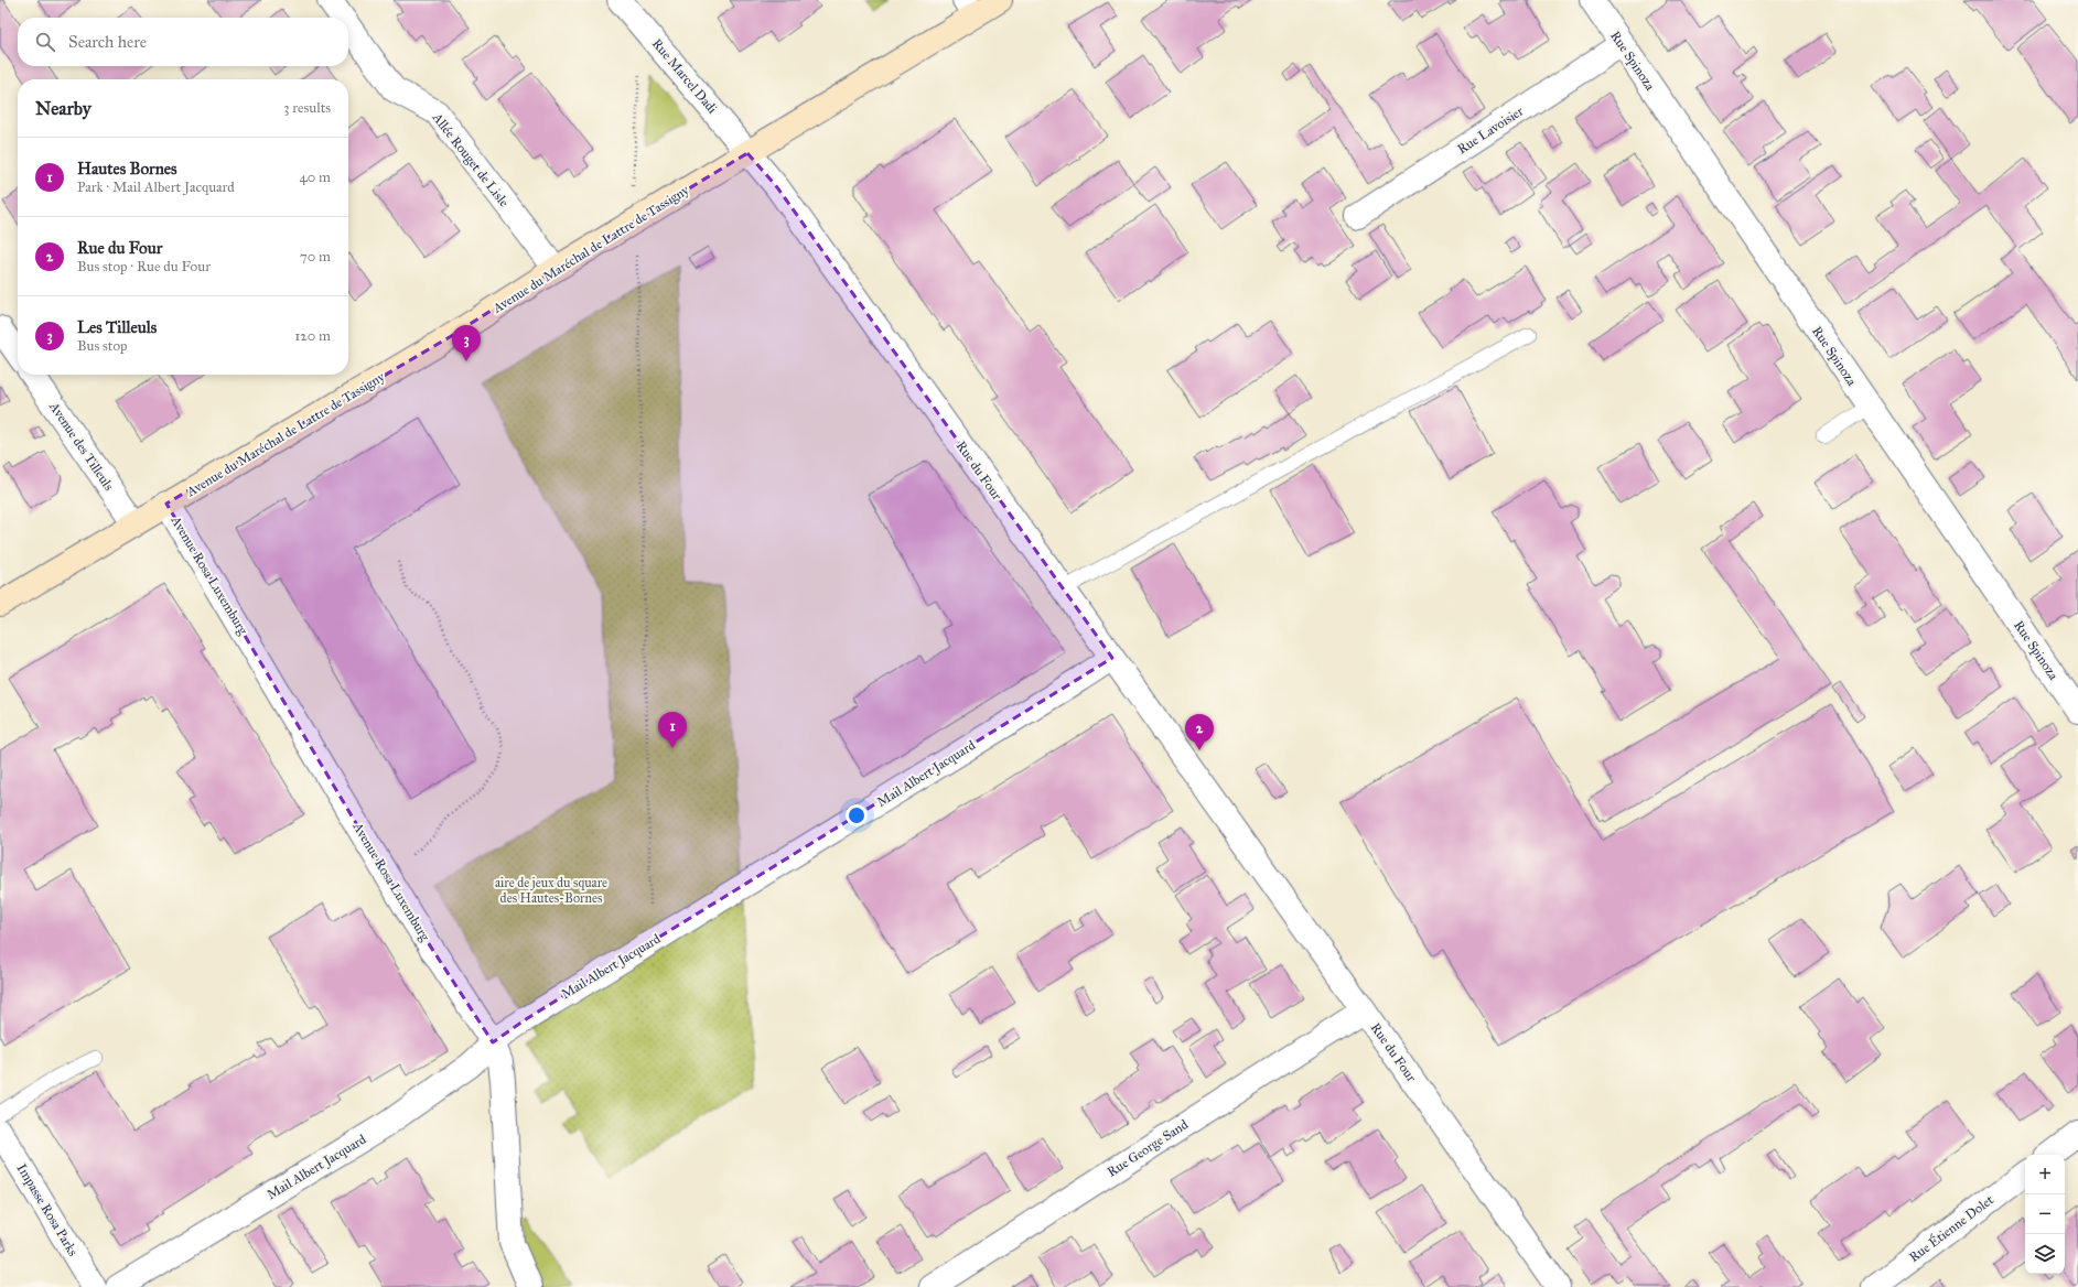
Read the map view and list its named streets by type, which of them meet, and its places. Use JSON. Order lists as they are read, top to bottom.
{
  "streets": {
    "street": [
      "Rue Spinoza",
      "Rue Marcel Dadi",
      "Rue Lavoisier",
      "Allée Rouget de Lisle",
      "Avenue du Maréchal de Lattre de Tassigny",
      "Avenue des Tilleuls",
      "Rue du Four",
      "Avenue Rosa Luxemburg",
      "Mail Albert Jacquard",
      "Rue George Sand",
      "Impasse Rosa Parks",
      "Rue Étienne Dolet"
    ]
  },
  "crossings": [
    ["Rue Spinoza", "Rue Lavoisier"],
    ["Rue Marcel Dadi", "Avenue du Maréchal de Lattre de Tassigny"],
    ["Rue Marcel Dadi", "Rue du Four"],
    ["Allée Rouget de Lisle", "Avenue du Maréchal de Lattre de Tassigny"],
    ["Avenue du Maréchal de Lattre de Tassigny", "Avenue des Tilleuls"],
    ["Avenue du Maréchal de Lattre de Tassigny", "Rue du Four"],
    ["Avenue du Maréchal de Lattre de Tassigny", "Avenue Rosa Luxemburg"],
    ["Rue du Four", "Mail Albert Jacquard"],
    ["Rue du Four", "Rue George Sand"],
    ["Avenue Rosa Luxemburg", "Mail Albert Jacquard"]
  ],
  "parks": ["aire de jeux du square des Hautes-Bornes"],
  "page": {
    "search": "Search here",
    "heading": ["Nearby", "3 results"],
    "list": [
      {
        "mark": "1",
        "name": "Hautes Bornes",
        "note": "Park · Mail Albert Jacquard",
        "value": "40 m"
      },
      {
        "mark": "2",
        "name": "Rue du Four",
        "note": "Bus stop · Rue du Four",
        "value": "70 m"
      },
      {
        "mark": "3",
        "name": "Les Tilleuls",
        "note": "Bus stop",
        "value": "120 m"
      }
    ],
    "pins": ["3", "1", "2"],
    "map_buttons": ["+", "−"]
  }
}
